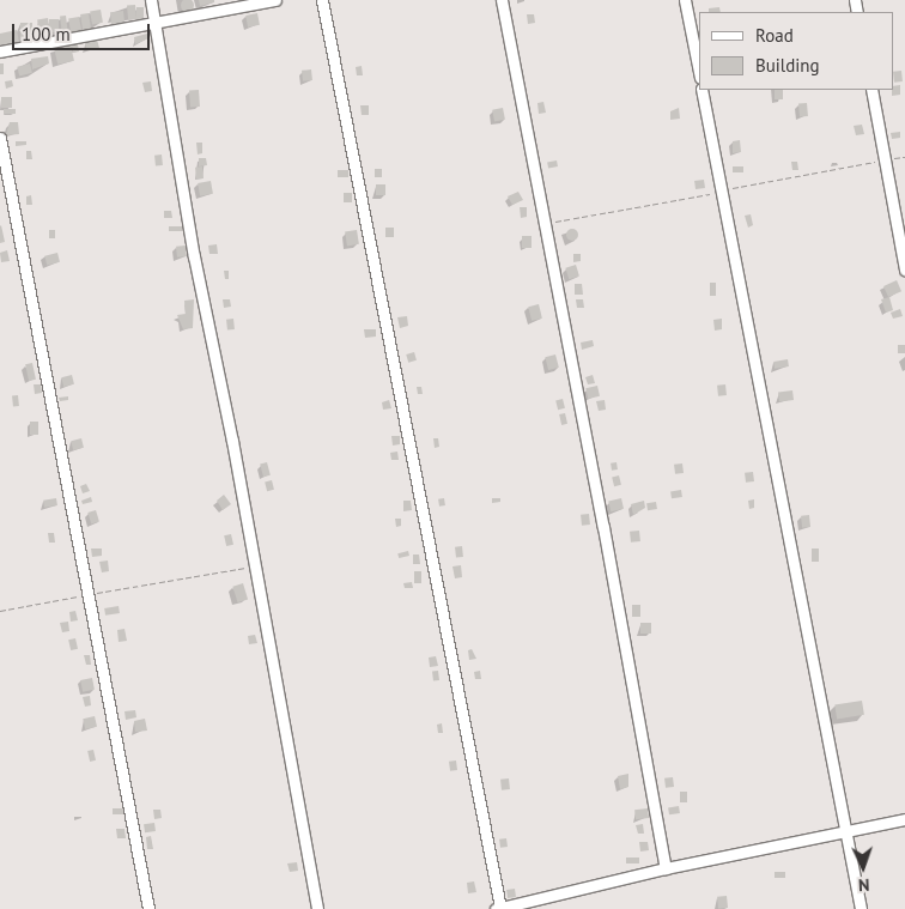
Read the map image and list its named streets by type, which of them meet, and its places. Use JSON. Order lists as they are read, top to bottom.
{
  "legend": ["Road", "Building"],
  "scale_bar": "100 m",
  "north": "bottom"
}
